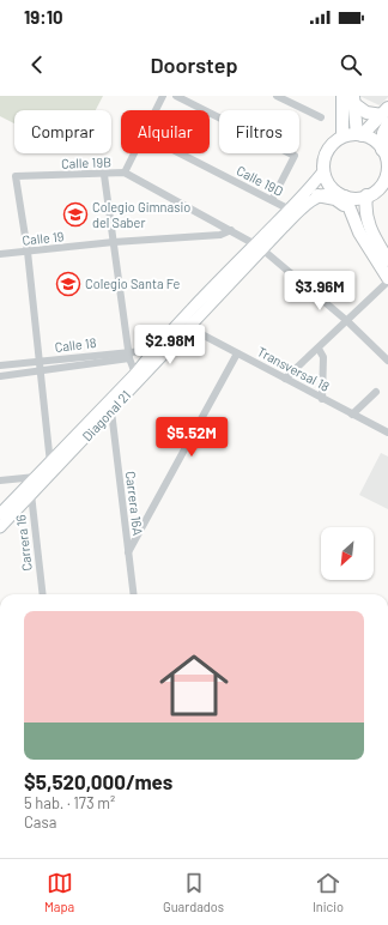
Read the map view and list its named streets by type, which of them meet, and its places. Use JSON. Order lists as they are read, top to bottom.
{
  "streets": {
    "main road": ["Diagonal 21"],
    "street": [
      "Calle 19B",
      "Calle 19D",
      "Calle 19",
      "Calle 18",
      "Transversal 18",
      "Carrera 16A",
      "Carrera 16"
    ]
  },
  "crossings": [
    ["Calle 19B", "Calle 19"],
    ["Calle 19B", "Diagonal 21"],
    ["Calle 19B", "Carrera 16"],
    ["Calle 19D", "Diagonal 21"],
    ["Calle 19", "Carrera 16"],
    ["Calle 18", "Diagonal 21"],
    ["Calle 18", "Carrera 16"],
    ["Transversal 18", "Diagonal 21"],
    ["Diagonal 21", "Carrera 16A"],
    ["Diagonal 21", "Carrera 16"]
  ],
  "places": {
    "school or university": ["Colegio Gimnasio del Saber", "Colegio Santa Fe"]
  },
  "north": "bottom left",
  "page": {
    "status": "19:10",
    "header": "Doorstep",
    "chip": ["Comprar", "Alquilar", "Filtros"],
    "price": ["$3.96M", "$2.98M", "$5.52M"],
    "list": [
      {
        "name": "$5,520,000/mes",
        "note": "5 hab. · 173 m² · Casa"
      }
    ],
    "tabs": ["Mapa", "Guardados", "Inicio"]
  }
}
